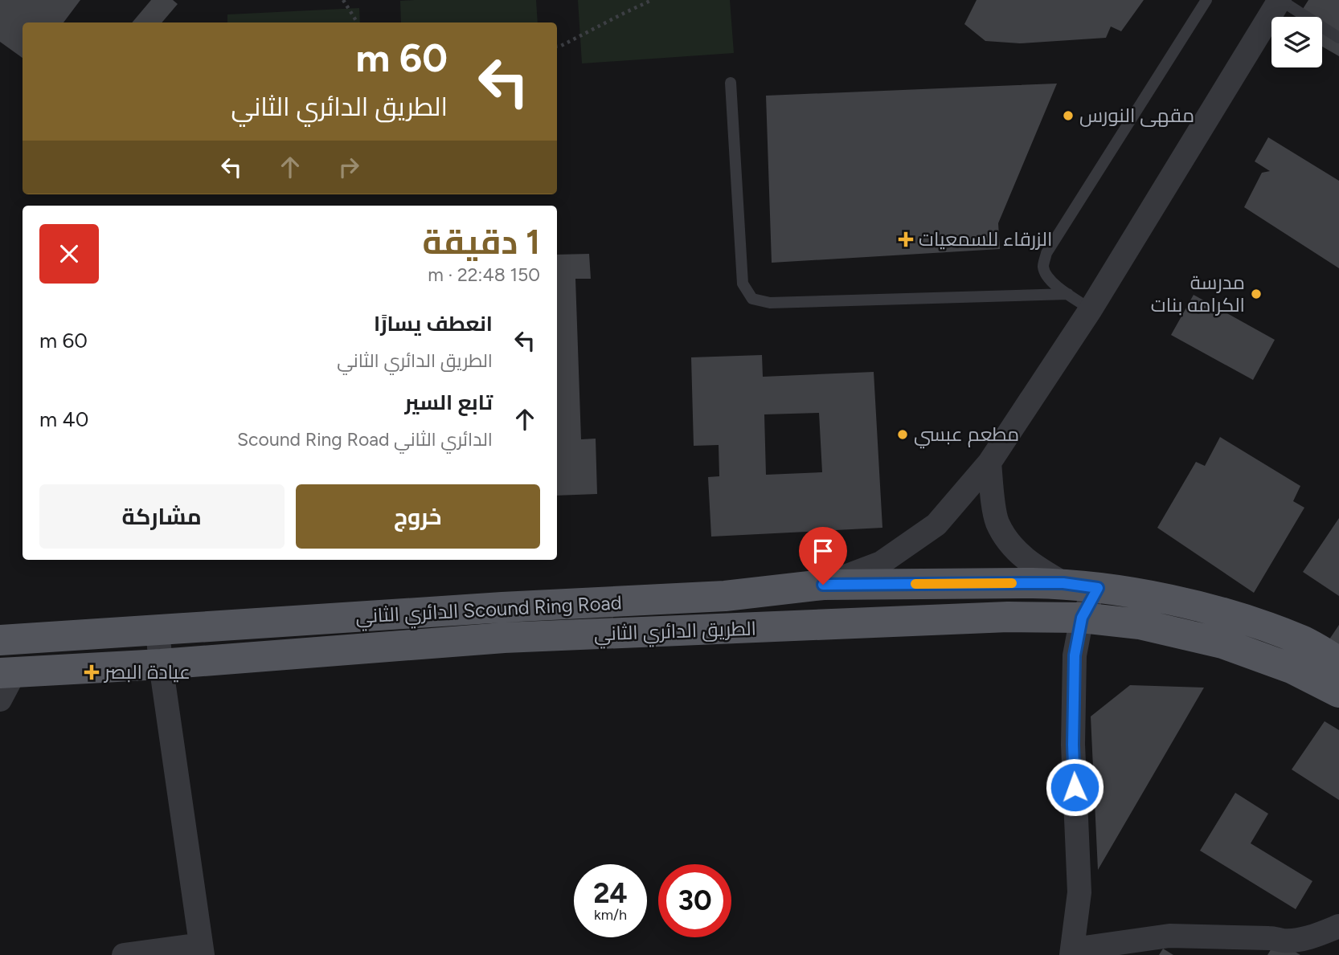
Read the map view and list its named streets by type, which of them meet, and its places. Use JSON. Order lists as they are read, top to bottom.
{
  "streets": {
    "main road": ["الدائري الثاني Scound Ring Road", "الطريق الدائري الثاني"]
  },
  "places": {
    "other": ["مقهى النورس", "مدرسة الكرامه بنات", "مطعم عبسي"],
    "health": ["الزرقاء للسمعيات", "عيادة البصر"]
  },
  "page": {
    "turn": ["60 m", "الطريق الدائري الثاني"],
    "heading": ["1 دقيقة", "150 m · 22:48"],
    "list": [
      {
        "name": "انعطف يسارًا",
        "note": "الطريق الدائري الثاني",
        "value": "60 m"
      },
      {
        "name": "تابع السير",
        "note": "الدائري الثاني Scound Ring Road",
        "value": "40 m"
      }
    ],
    "buttons": ["خروج", "مشاركة"],
    "speed": "24 km/h",
    "limit": "30"
  }
}
